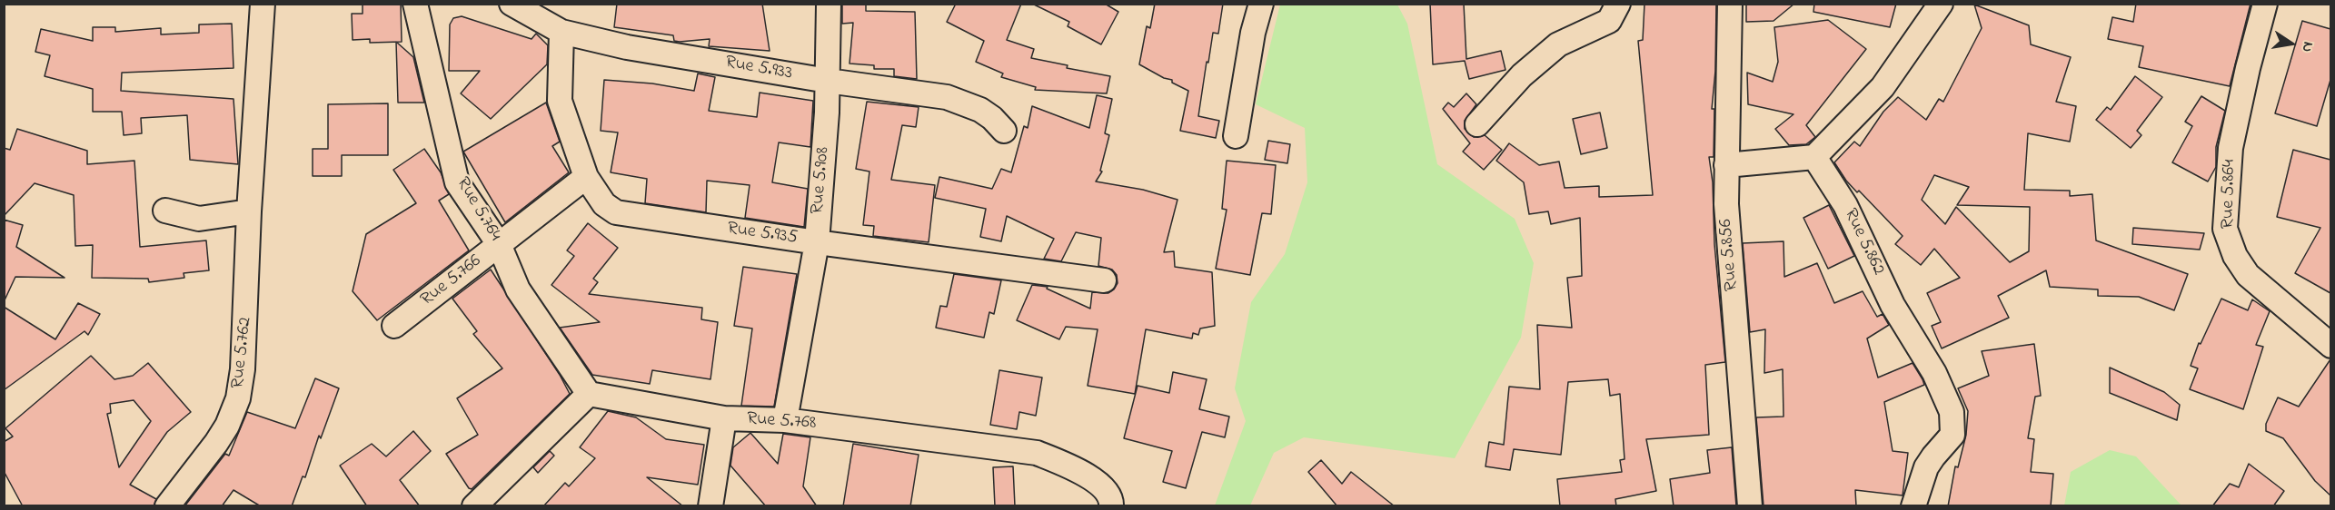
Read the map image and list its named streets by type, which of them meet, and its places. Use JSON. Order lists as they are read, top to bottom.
{
  "streets": {
    "street": [
      "Rue 5.933",
      "Rue 5.908",
      "Rue 5.864",
      "Rue 5.764",
      "Rue 5.935",
      "Rue 5.862",
      "Rue 5.856",
      "Rue 5.766",
      "Rue 5.762",
      "Rue 5.768"
    ]
  },
  "crossings": [
    ["Rue 5.933", "Rue 5.908"],
    ["Rue 5.933", "Rue 5.935"],
    ["Rue 5.908", "Rue 5.935"],
    ["Rue 5.908", "Rue 5.768"],
    ["Rue 5.764", "Rue 5.766"],
    ["Rue 5.764", "Rue 5.768"],
    ["Rue 5.935", "Rue 5.766"]
  ],
  "north": "right"
}
